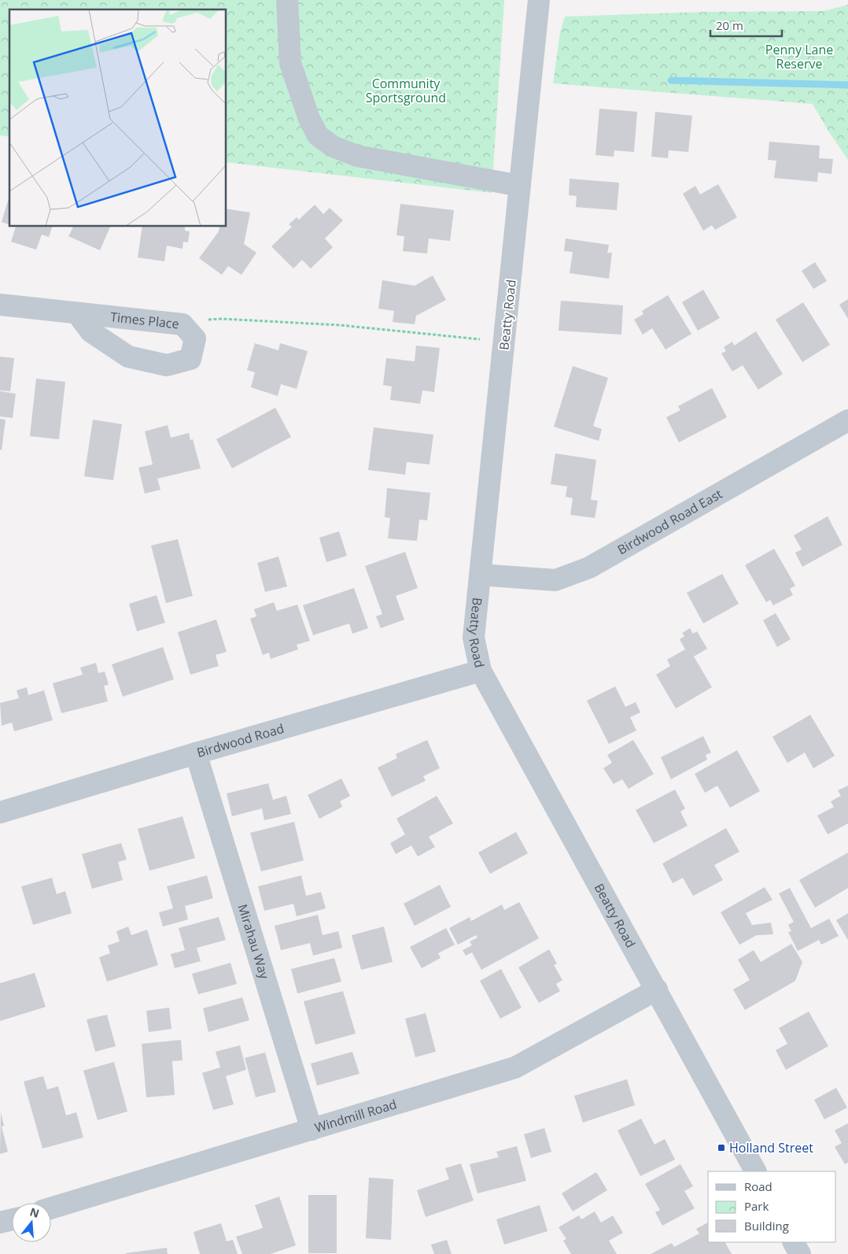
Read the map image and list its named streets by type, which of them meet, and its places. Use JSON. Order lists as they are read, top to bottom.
{
  "streets": {
    "street": [
      "Beatty Road",
      "Times Place",
      "Birdwood Road East",
      "Birdwood Road",
      "Mirahau Way",
      "Windmill Road"
    ]
  },
  "crossings": [
    ["Beatty Road", "Birdwood Road East"],
    ["Beatty Road", "Birdwood Road"],
    ["Beatty Road", "Windmill Road"],
    ["Birdwood Road", "Mirahau Way"],
    ["Mirahau Way", "Windmill Road"]
  ],
  "parks": ["Penny Lane Reserve", "Community Sportsground"],
  "places": {
    "transit": ["Holland Street"]
  },
  "legend": ["Road", "Park", "Building"],
  "scale_bar": "20 m",
  "north": "top"
}
